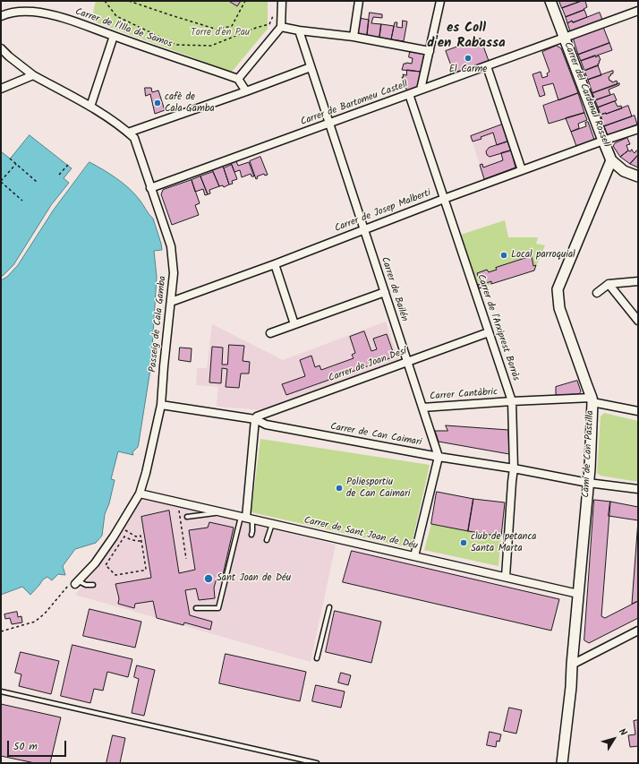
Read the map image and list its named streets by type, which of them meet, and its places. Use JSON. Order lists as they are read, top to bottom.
{
  "streets": {
    "street": [
      "Carrer de l'Illa de Samos",
      "Carrer del Cardenal Rossell",
      "Carrer de Bartomeu Castell",
      "Carrer de Josep Malberti",
      "Carrer de Bailén",
      "Passeig de Cala Gamba",
      "Carrer de l'Arxiprest Borràs",
      "Carrer de Joan Desí",
      "Carrer Cantàbric",
      "Carrer de Can Caimari",
      "Camí de Can Pastilla",
      "Carrer de Sant Joan de Déu"
    ]
  },
  "crossings": [
    ["Carrer del Cardenal Rossell", "Carrer de Bartomeu Castell"],
    ["Carrer del Cardenal Rossell", "Carrer de Josep Malberti"],
    ["Carrer del Cardenal Rossell", "Camí de Can Pastilla"],
    ["Carrer de Bartomeu Castell", "Carrer de Bailén"],
    ["Carrer de Bartomeu Castell", "Passeig de Cala Gamba"],
    ["Carrer de Bartomeu Castell", "Carrer de l'Arxiprest Borràs"],
    ["Carrer de Josep Malberti", "Carrer de Bailén"],
    ["Carrer de Josep Malberti", "Passeig de Cala Gamba"],
    ["Carrer de Josep Malberti", "Carrer de l'Arxiprest Borràs"],
    ["Carrer de Bailén", "Carrer de Joan Desí"],
    ["Carrer de Bailén", "Carrer Cantàbric"],
    ["Carrer de Bailén", "Carrer de Can Caimari"],
    ["Passeig de Cala Gamba", "Carrer de Can Caimari"],
    ["Passeig de Cala Gamba", "Carrer de Sant Joan de Déu"],
    ["Carrer de l'Arxiprest Borràs", "Carrer de Joan Desí"],
    ["Carrer de l'Arxiprest Borràs", "Carrer Cantàbric"],
    ["Carrer de l'Arxiprest Borràs", "Carrer de Can Caimari"],
    ["Carrer de l'Arxiprest Borràs", "Carrer de Sant Joan de Déu"],
    ["Carrer de Joan Desí", "Carrer de Can Caimari"],
    ["Carrer Cantàbric", "Camí de Can Pastilla"],
    ["Carrer de Can Caimari", "Camí de Can Pastilla"],
    ["Camí de Can Pastilla", "Carrer de Sant Joan de Déu"]
  ],
  "districts": ["es Coll d'en Rabassa"],
  "parks": ["Torre d'en Pau"],
  "places": [
    "El Carme",
    "cafè de Cala Gamba",
    "Local parroquial",
    "Poliesportiu de Can Caimari",
    "club de petanca Santa Marta",
    "Sant Joan de Déu"
  ],
  "scale_bar": "50 m",
  "north": "top right"
}
